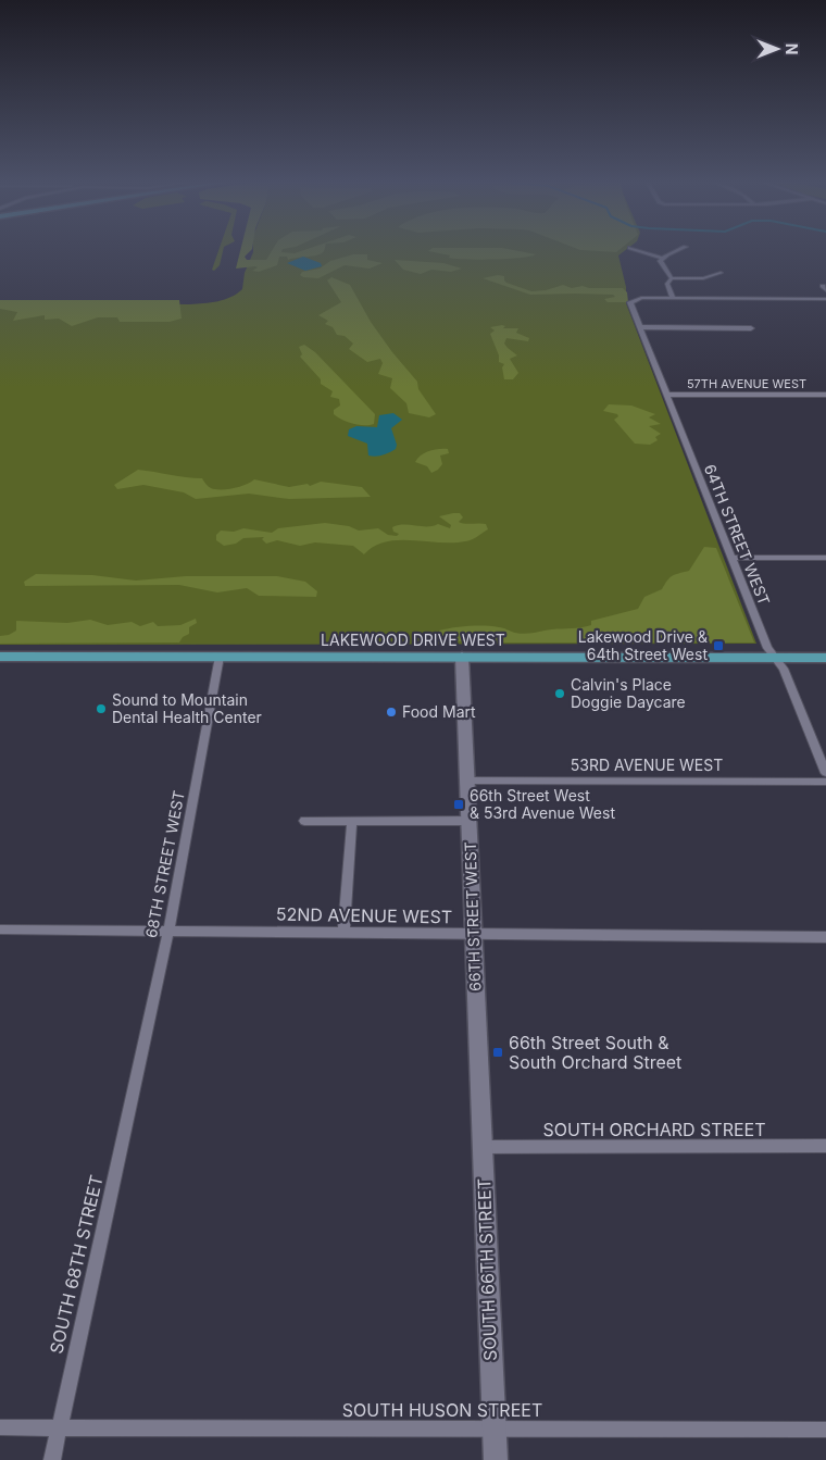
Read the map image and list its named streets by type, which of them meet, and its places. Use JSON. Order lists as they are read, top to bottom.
{
  "streets": {
    "main road": ["LAKEWOOD DRIVE WEST"],
    "street": [
      "57TH AVENUE WEST",
      "64TH STREET WEST",
      "53RD AVENUE WEST",
      "68TH STREET WEST",
      "52ND AVENUE WEST",
      "66TH STREET WEST",
      "SOUTH ORCHARD STREET",
      "SOUTH 68TH STREET",
      "SOUTH 66TH STREET",
      "SOUTH HUSON STREET"
    ]
  },
  "crossings": [
    ["57TH AVENUE WEST", "64TH STREET WEST"],
    ["64TH STREET WEST", "LAKEWOOD DRIVE WEST"],
    ["LAKEWOOD DRIVE WEST", "68TH STREET WEST"],
    ["LAKEWOOD DRIVE WEST", "66TH STREET WEST"],
    ["53RD AVENUE WEST", "66TH STREET WEST"],
    ["68TH STREET WEST", "52ND AVENUE WEST"],
    ["68TH STREET WEST", "SOUTH 68TH STREET"],
    ["52ND AVENUE WEST", "66TH STREET WEST"],
    ["66TH STREET WEST", "SOUTH 66TH STREET"],
    ["SOUTH ORCHARD STREET", "SOUTH 66TH STREET"],
    ["SOUTH 68TH STREET", "SOUTH HUSON STREET"],
    ["SOUTH 66TH STREET", "SOUTH HUSON STREET"]
  ],
  "places": {
    "transit": ["Lakewood Drive & 64th Street West", "66th Street West & 53rd Avenue West", "66th Street South & South Orchard Street"],
    "other": ["Calvin's Place Doggie Daycare", "Sound to Mountain Dental Health Center", "Food Mart"]
  },
  "north": "right"
}
